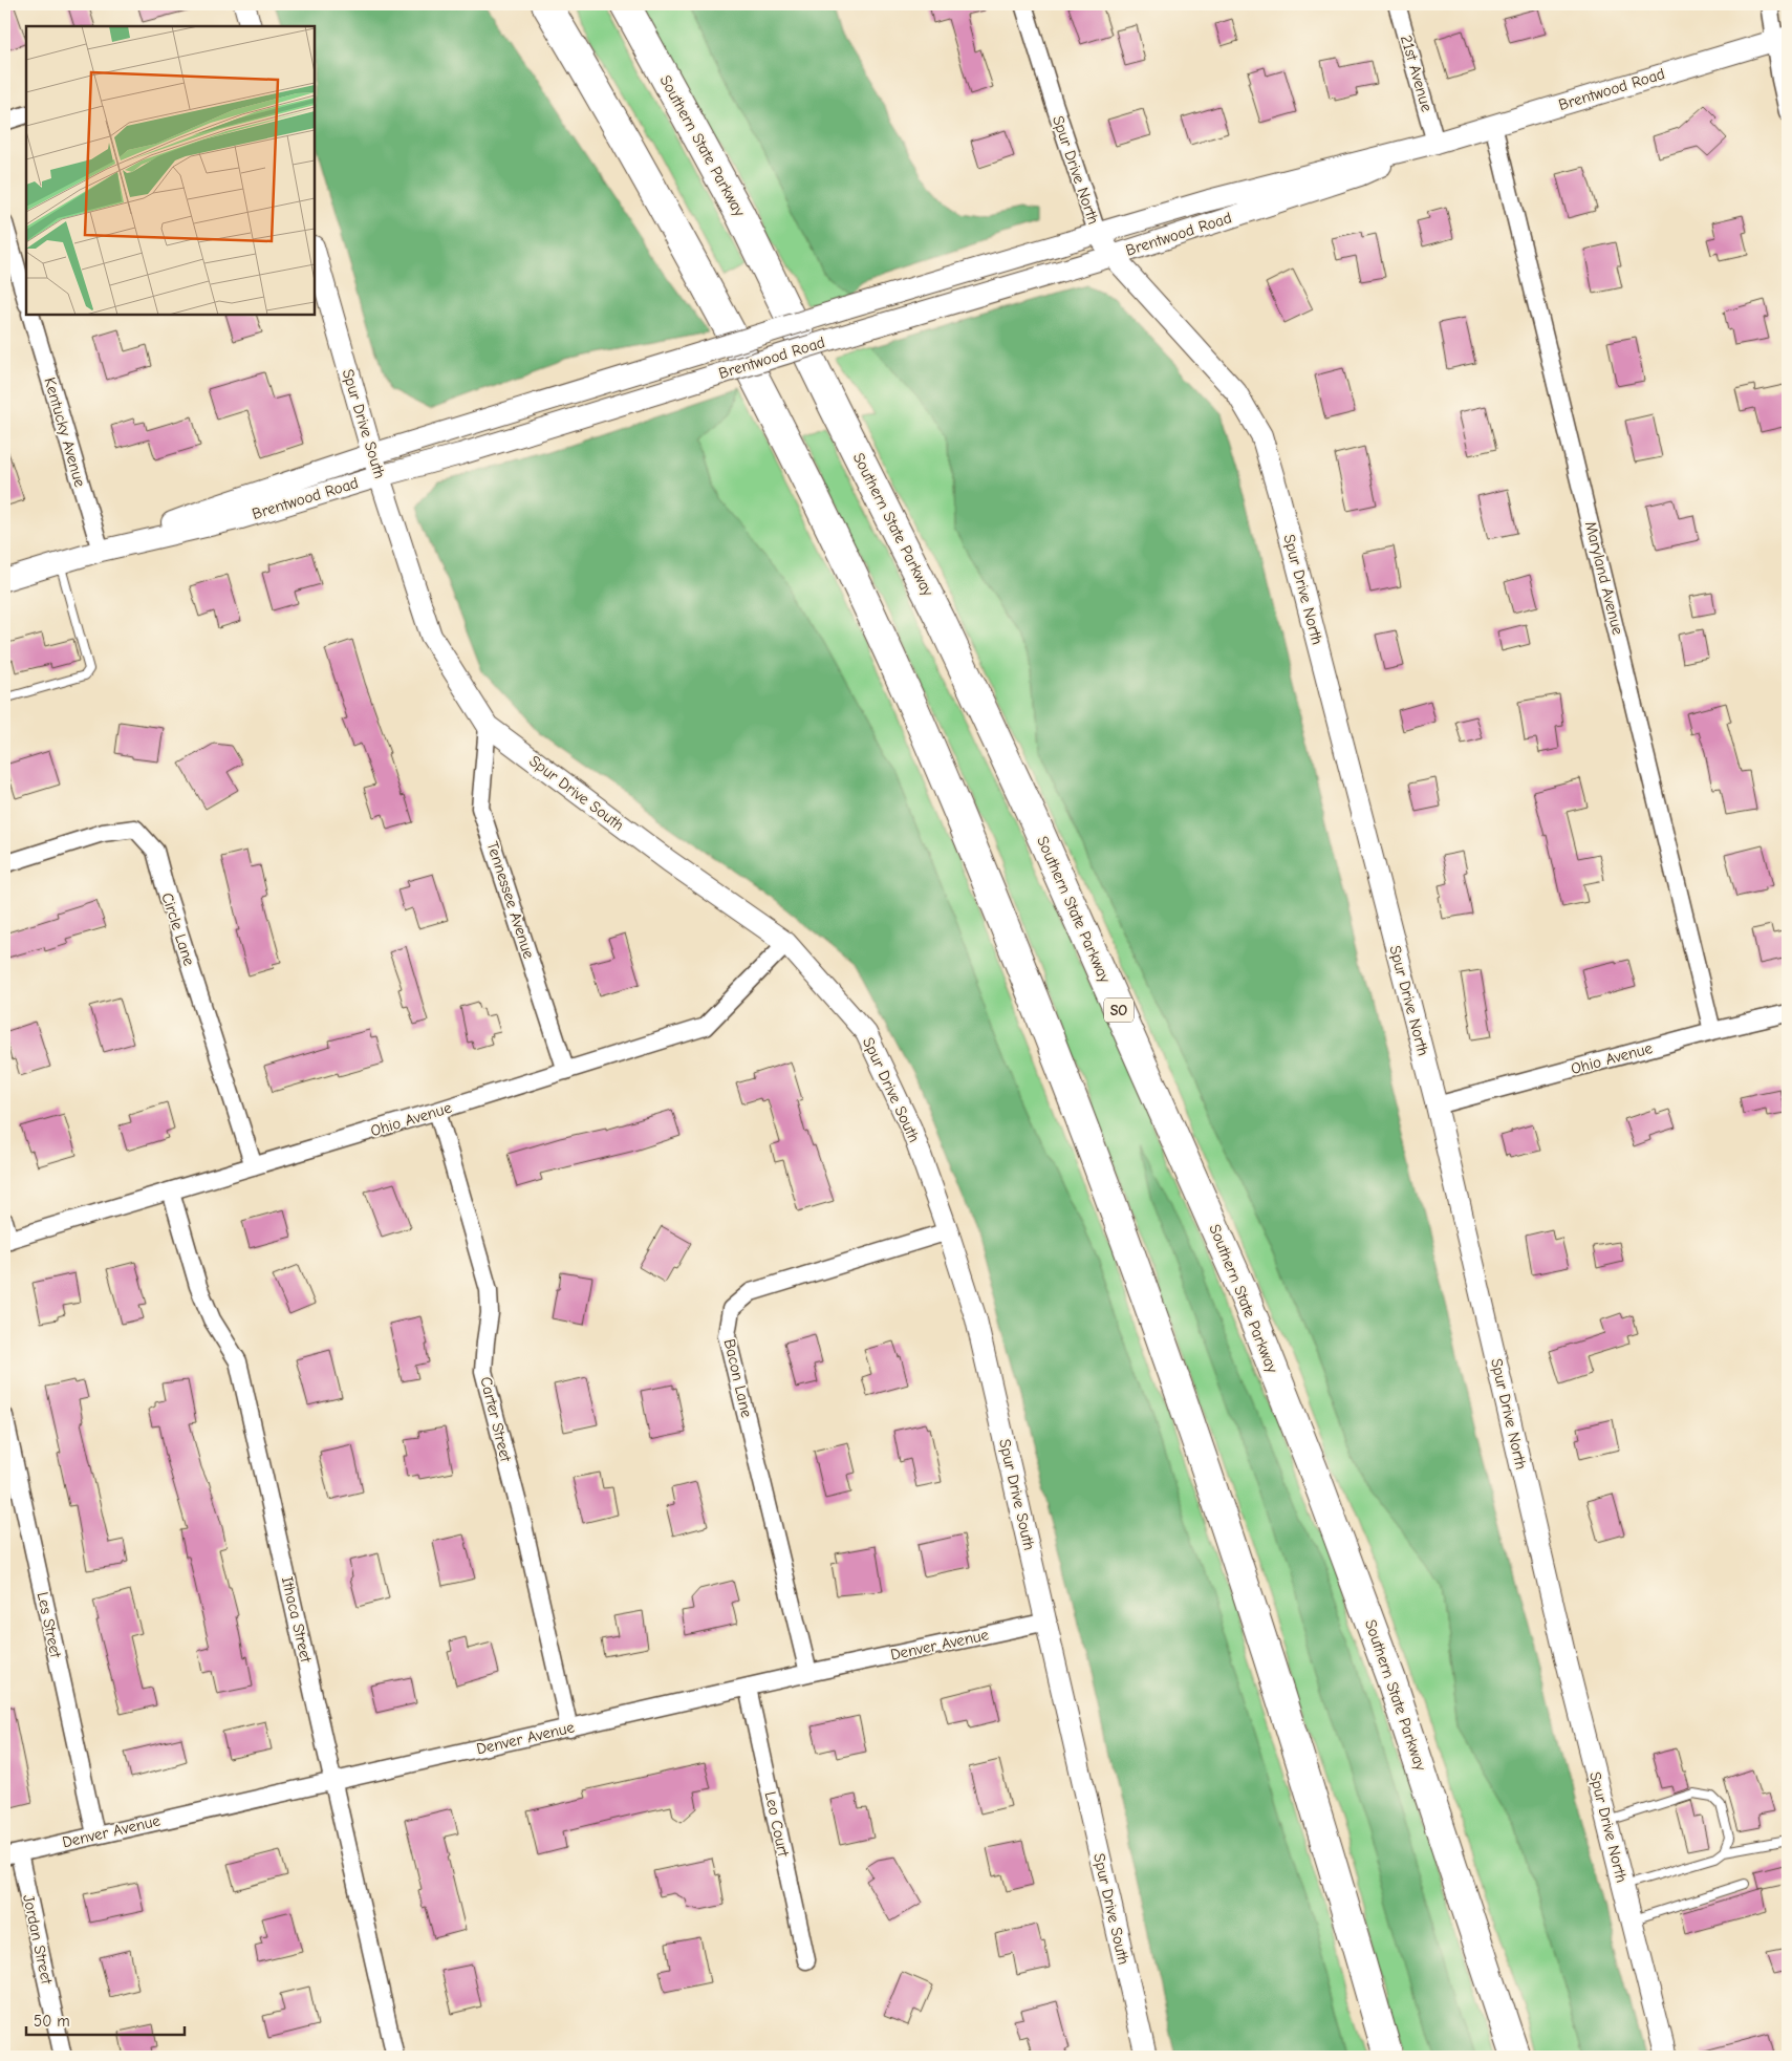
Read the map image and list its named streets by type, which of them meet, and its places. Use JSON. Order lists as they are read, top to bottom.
{
  "streets": {
    "highway": ["Southern State Parkway", "SO"],
    "street": [
      "21st Avenue",
      "Brentwood Road",
      "Spur Drive North",
      "Spur Drive South",
      "Kentucky Avenue",
      "Maryland Avenue",
      "Tennessee Avenue",
      "Circle Lane",
      "Ohio Avenue",
      "Bacon Lane",
      "Carter Street",
      "Ithaca Street",
      "Les Street",
      "Denver Avenue",
      "Leo Court",
      "Jordan Street"
    ]
  },
  "crossings": [
    ["21st Avenue", "Brentwood Road"],
    ["Brentwood Road", "Spur Drive North"],
    ["Brentwood Road", "Spur Drive South"],
    ["Brentwood Road", "Kentucky Avenue"],
    ["Brentwood Road", "Maryland Avenue"],
    ["Spur Drive North", "Ohio Avenue"],
    ["Spur Drive South", "Tennessee Avenue"],
    ["Spur Drive South", "Ohio Avenue"],
    ["Spur Drive South", "Bacon Lane"],
    ["Spur Drive South", "Denver Avenue"],
    ["Maryland Avenue", "Ohio Avenue"],
    ["Tennessee Avenue", "Ohio Avenue"],
    ["Circle Lane", "Ohio Avenue"],
    ["Ohio Avenue", "Carter Street"],
    ["Ohio Avenue", "Ithaca Street"],
    ["Bacon Lane", "Denver Avenue"],
    ["Carter Street", "Denver Avenue"],
    ["Ithaca Street", "Denver Avenue"],
    ["Les Street", "Denver Avenue"],
    ["Denver Avenue", "Leo Court"],
    ["Denver Avenue", "Jordan Street"]
  ],
  "scale_bar": "50 m"
}
